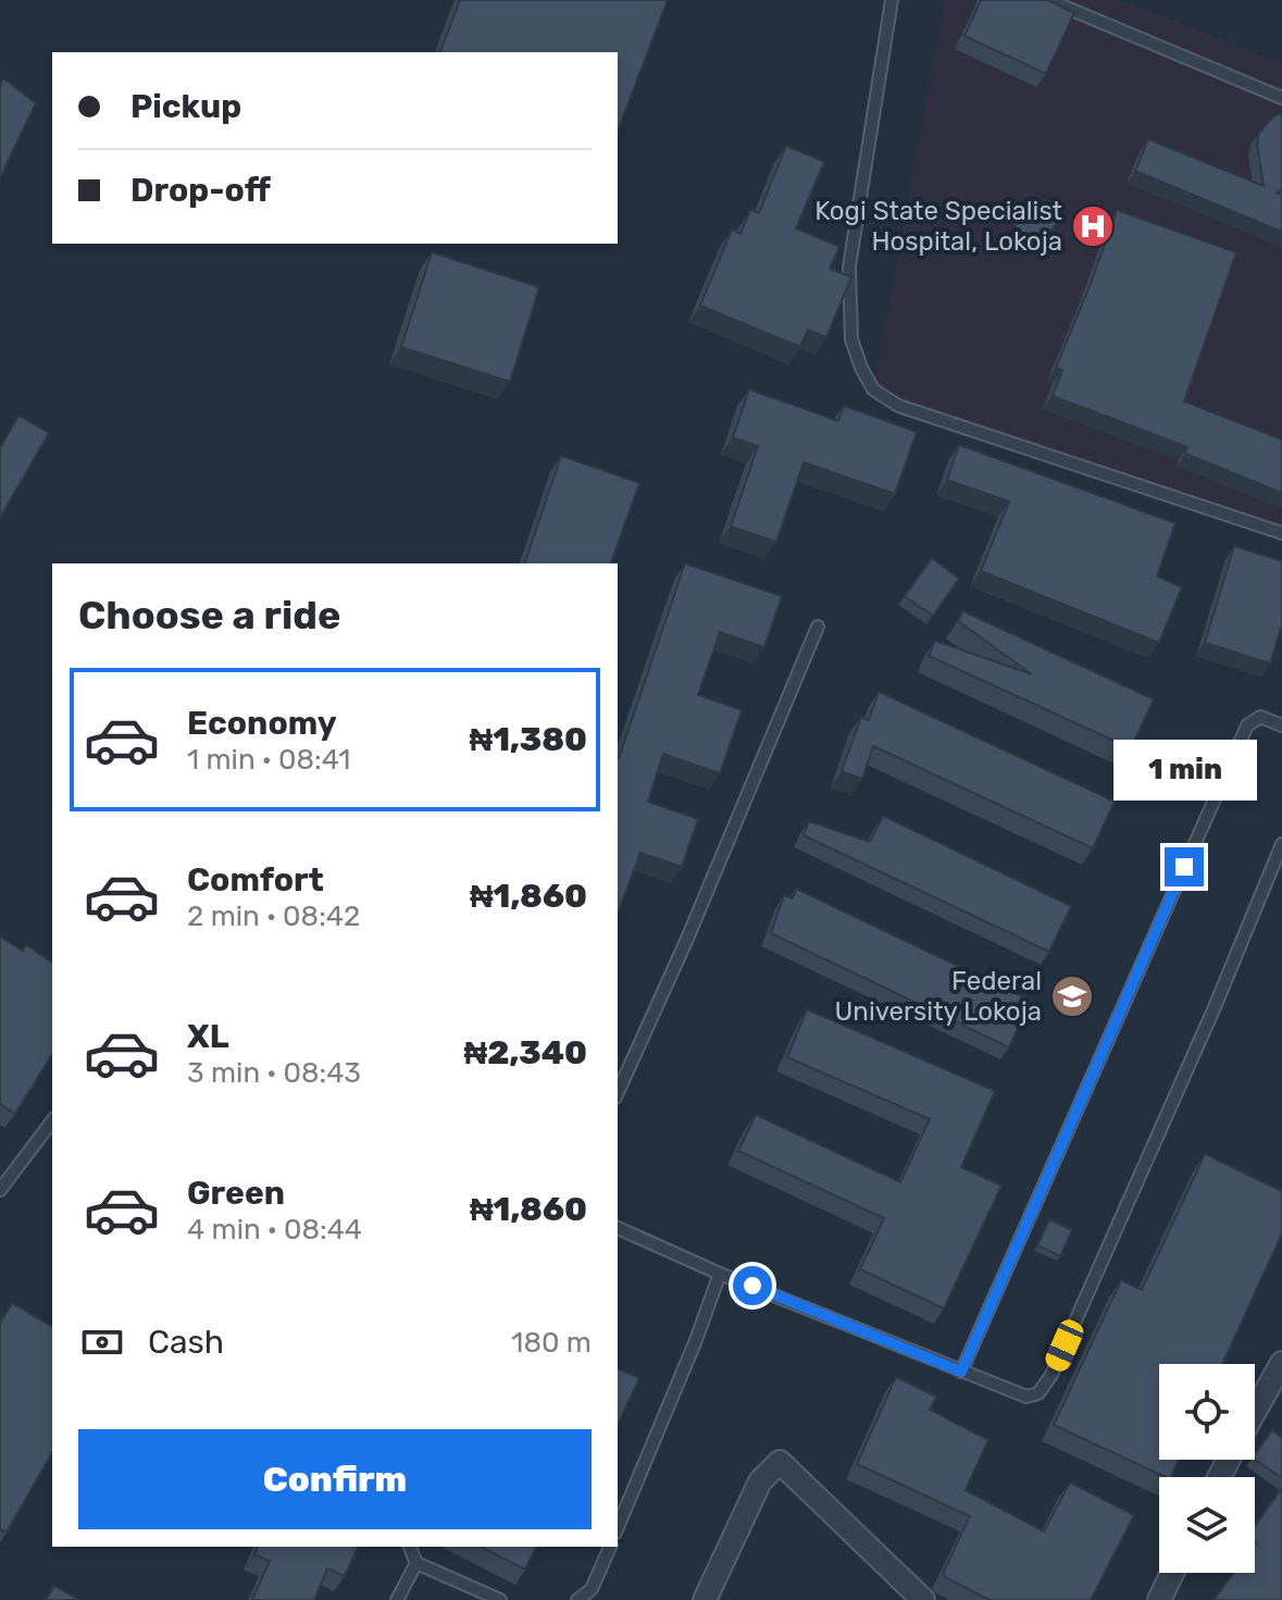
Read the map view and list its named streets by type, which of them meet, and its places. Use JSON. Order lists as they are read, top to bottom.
{
  "places": {
    "hospital": ["Kogi State Specialist Hospital, Lokoja"],
    "school or university": ["Federal University Lokoja"]
  },
  "page": {
    "banner": ["Pickup", "Drop-off"],
    "heading": "Choose a ride",
    "list": [
      {
        "name": "Economy",
        "note": "1 min · 08:41",
        "value": "₦1,380"
      },
      {
        "name": "Comfort",
        "note": "2 min · 08:42",
        "value": "₦1,860"
      },
      {
        "name": "XL",
        "note": "3 min · 08:43",
        "value": "₦2,340"
      },
      {
        "name": "Green",
        "note": "4 min · 08:44",
        "value": "₦1,860"
      }
    ],
    "bubble": "1 min",
    "pay": ["Cash", "180 m"],
    "buttons": "Confirm"
  }
}
